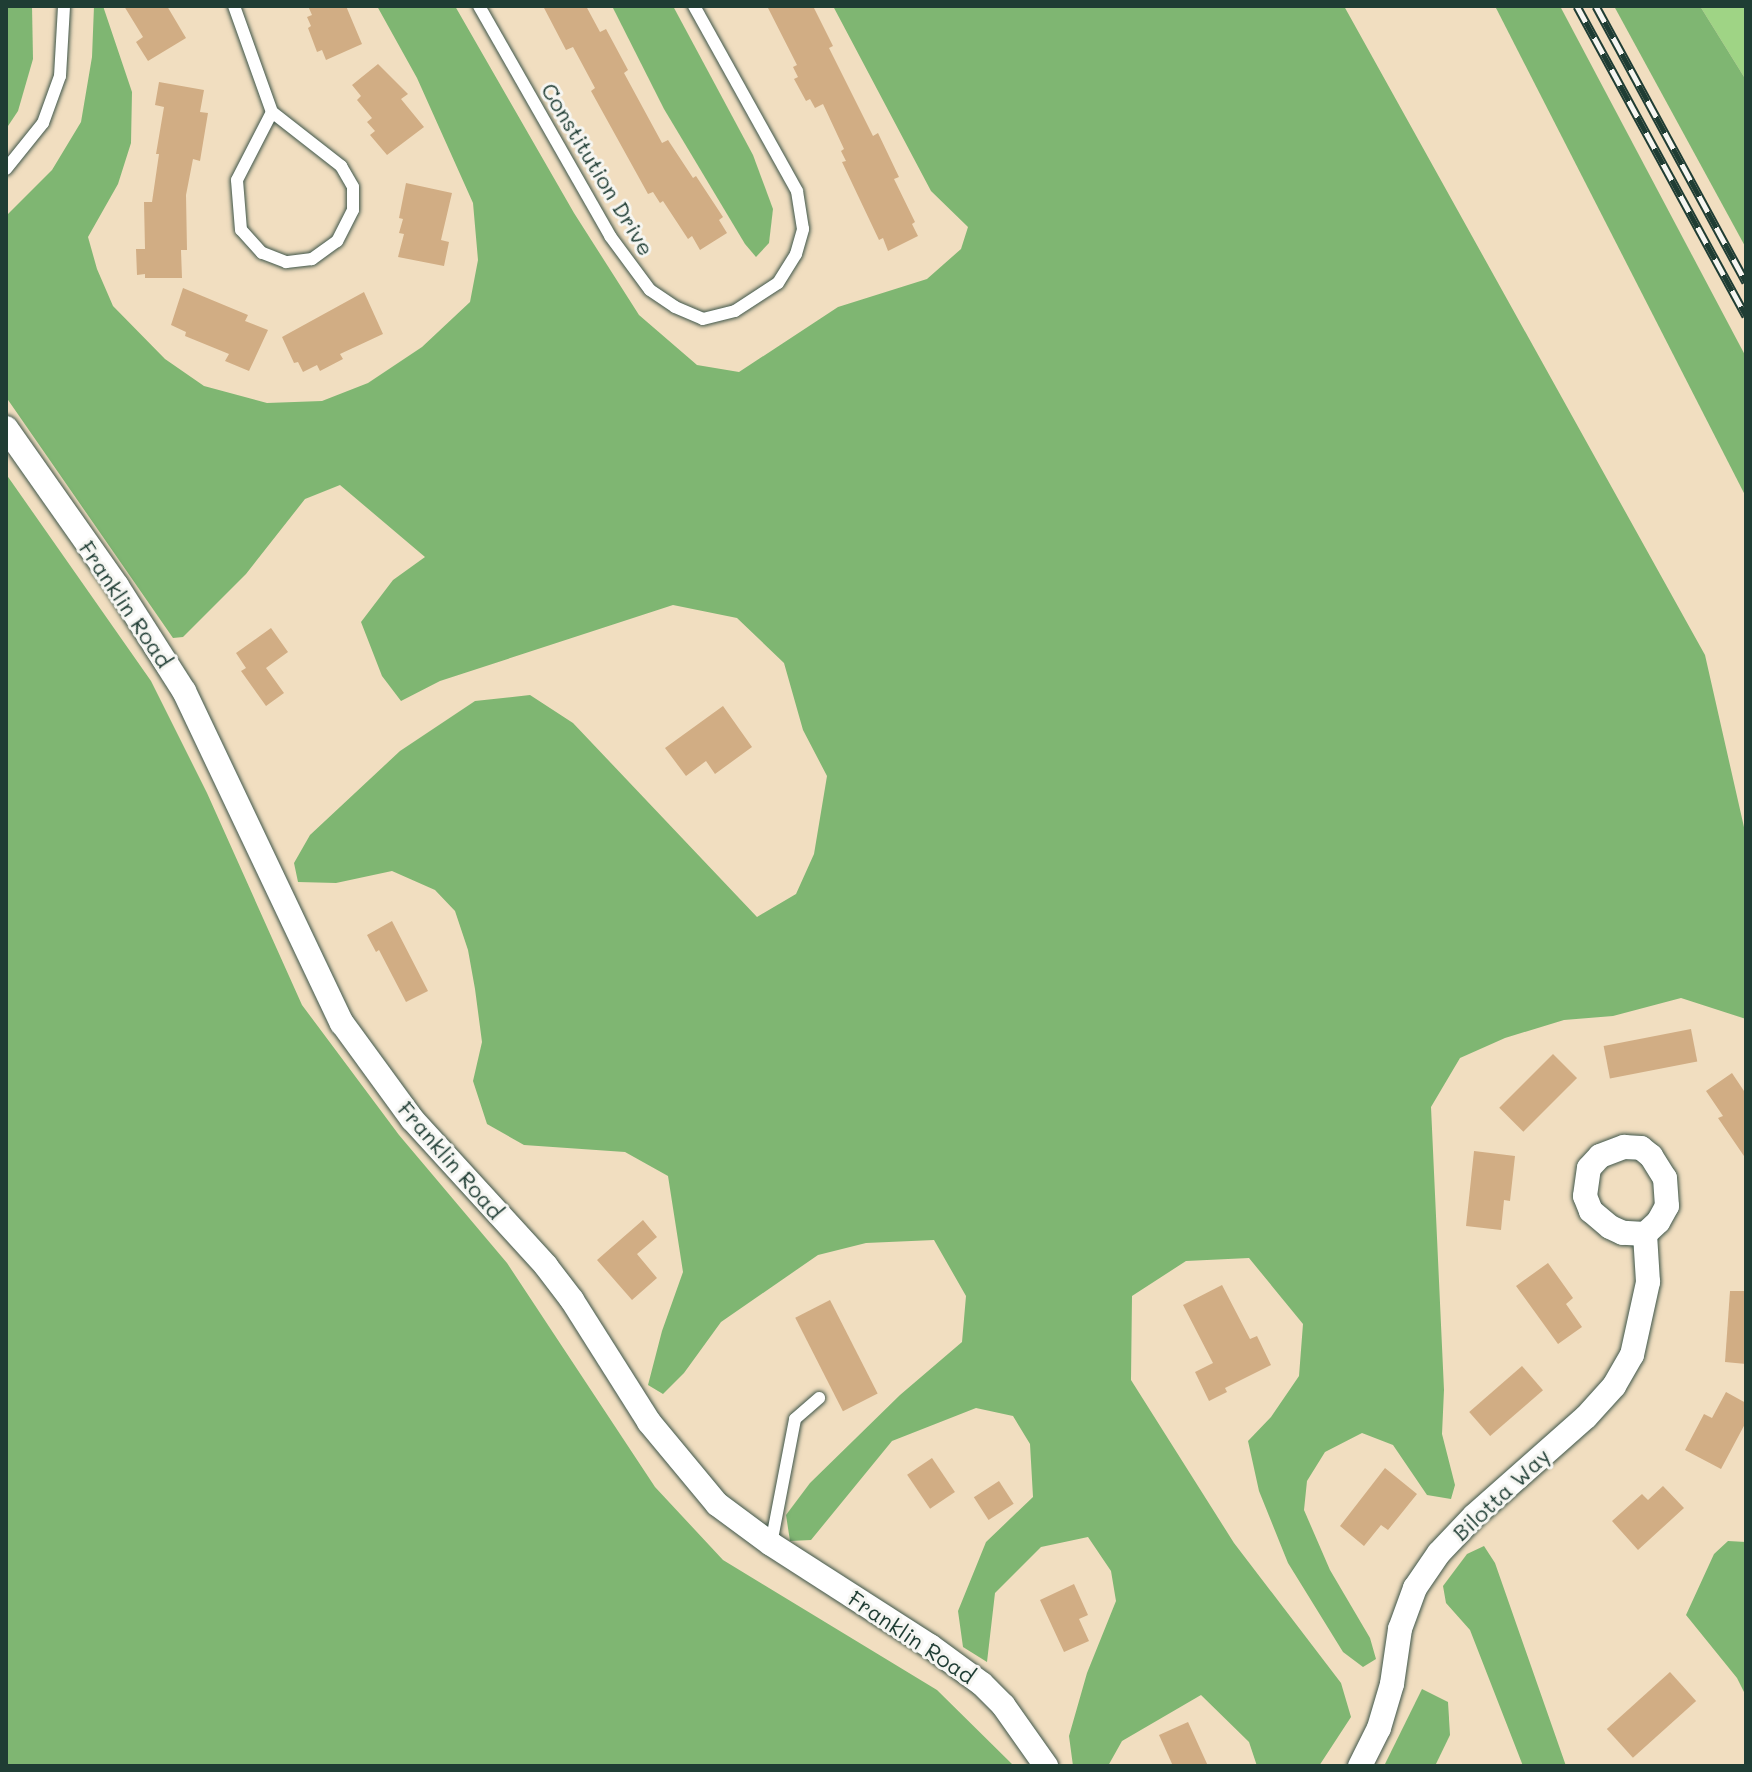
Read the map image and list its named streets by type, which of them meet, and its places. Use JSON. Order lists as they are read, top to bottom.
{
  "streets": {
    "street": ["Franklin Road", "Bilotta Way"],
    "lane": ["Constitution Drive"]
  }
}
